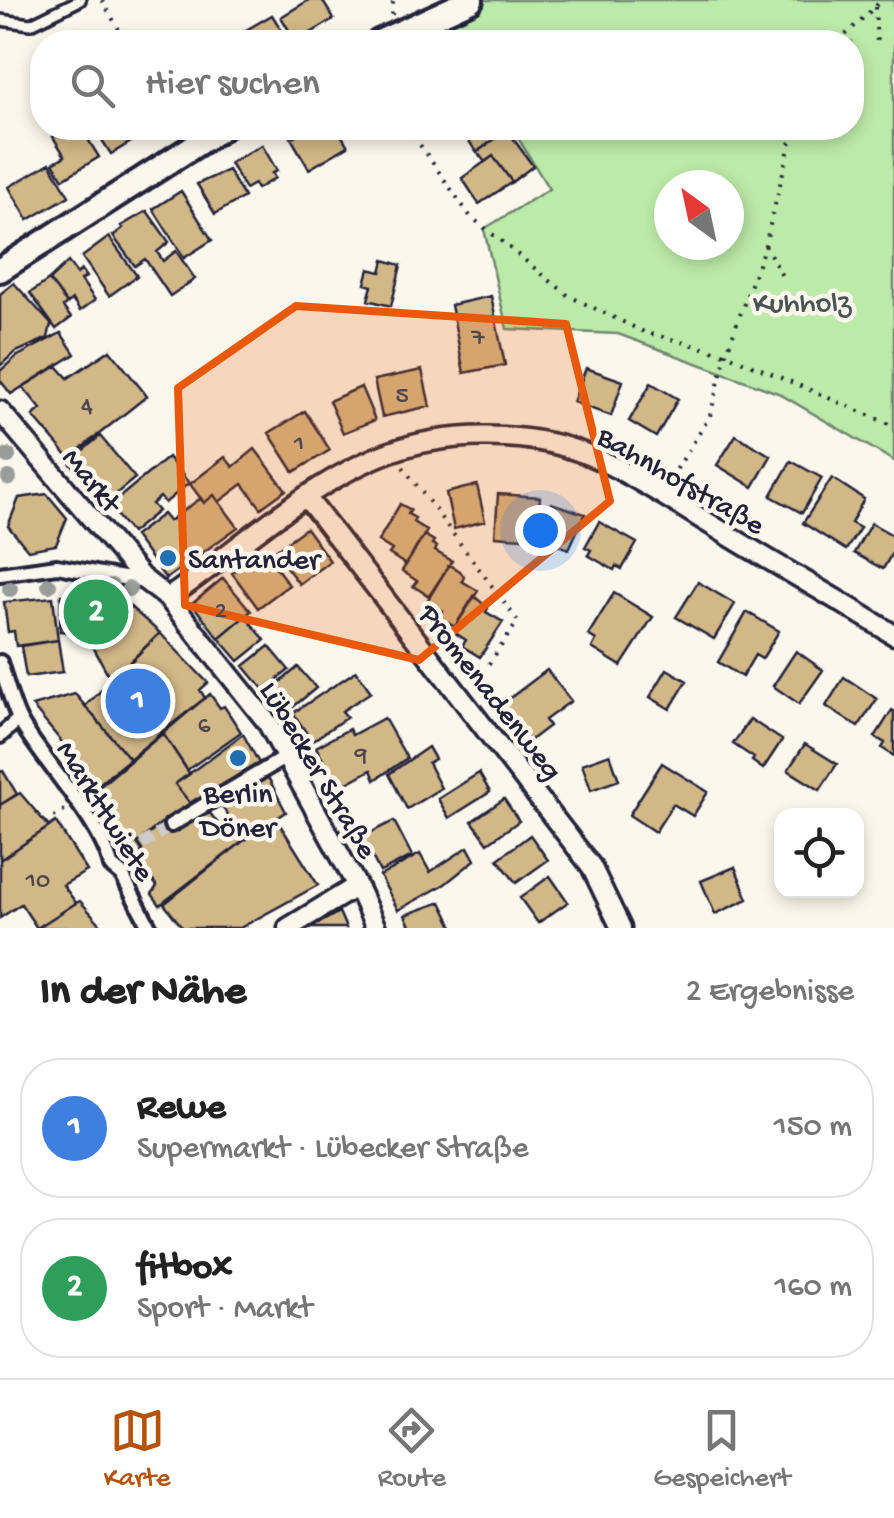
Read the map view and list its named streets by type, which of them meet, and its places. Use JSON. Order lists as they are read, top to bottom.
{
  "streets": {
    "street": [
      "Markt",
      "Bahnhofstraße",
      "Promenadenweg",
      "Lübecker Straße",
      "Markttwiete"
    ]
  },
  "crossings": [
    ["Markt", "Bahnhofstraße"],
    ["Markt", "Lübecker Straße"],
    ["Bahnhofstraße", "Promenadenweg"],
    ["Bahnhofstraße", "Lübecker Straße"]
  ],
  "parks": ["Kuhholz"],
  "places": ["Santander", "Berlin Döner"],
  "house_numbers": [
    "7",
    "5",
    "4",
    "1",
    "2",
    "6",
    "9",
    "10"
  ],
  "north": "top left",
  "page": {
    "search": "Hier suchen",
    "pins": ["2", "1"],
    "heading": ["In der Nähe", "2 Ergebnisse"],
    "list": [
      {
        "mark": "1",
        "name": "Rewe",
        "note": "Supermarkt · Lübecker Straße",
        "value": "150 m"
      },
      {
        "mark": "2",
        "name": "fitbox",
        "note": "Sport · Markt",
        "value": "160 m"
      }
    ],
    "nav": ["Karte", "Route", "Gespeichert"]
  }
}
